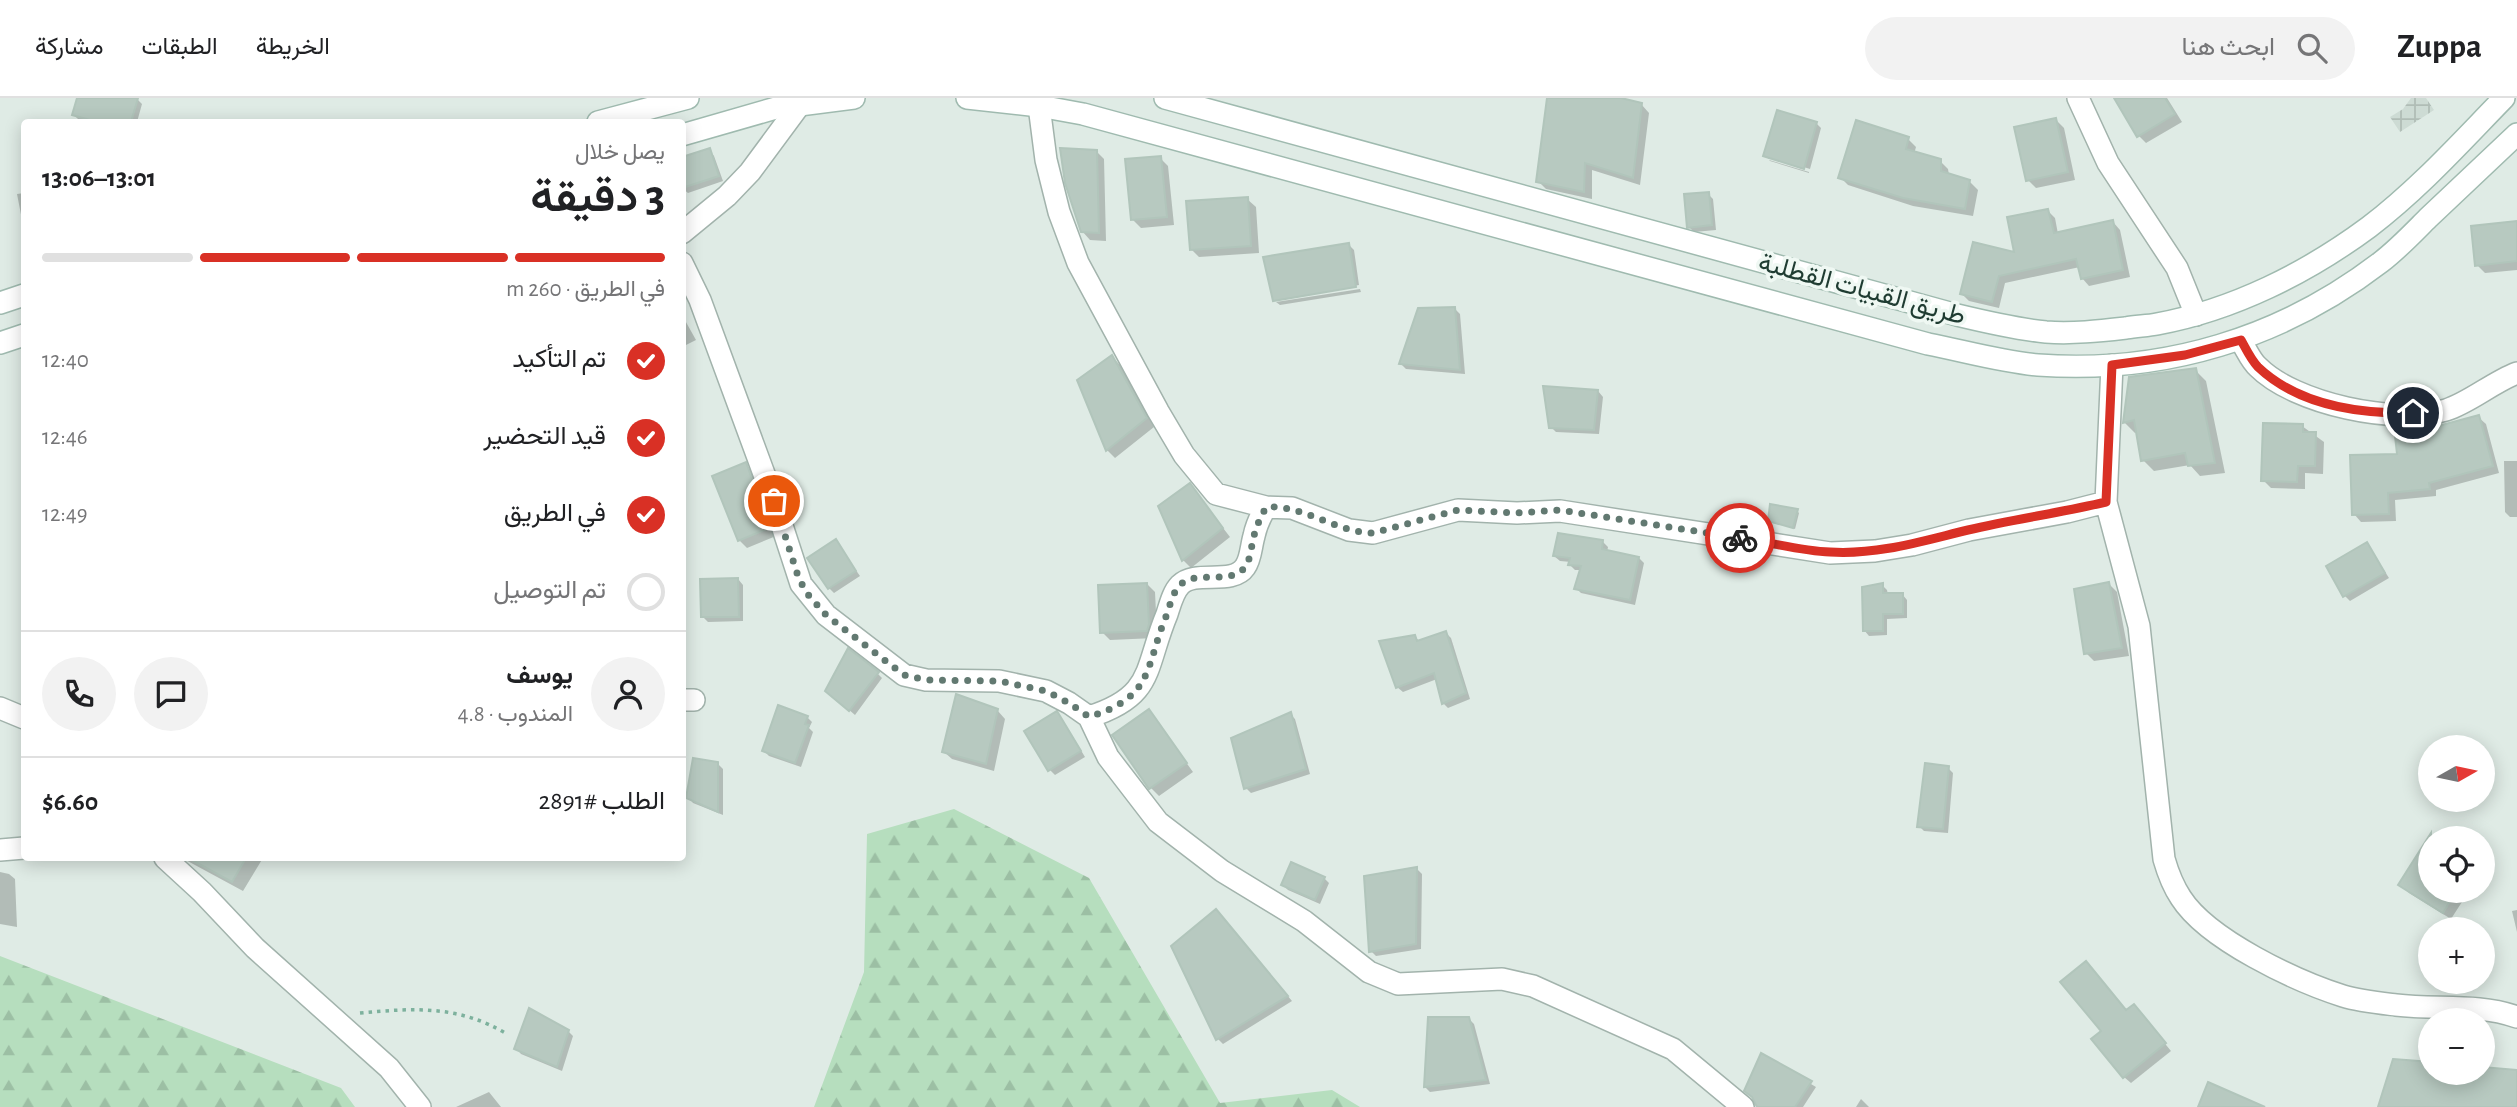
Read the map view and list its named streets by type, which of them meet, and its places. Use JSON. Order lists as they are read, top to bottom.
{
  "streets": {
    "street": ["طريق القبيات القطلبة"]
  },
  "north": "right",
  "page": {
    "header": "Zuppa",
    "search": "ابحث هنا",
    "nav": ["الخريطة", "الطبقات", "مشاركة"],
    "heading": ["3 دقيقة", "يصل خلال", "13:01–13:06"],
    "panel": [
      "يوسف",
      "المندوب · 4.8",
      "الطلب #2891",
      "$6.60"
    ],
    "bar": "في الطريق · 260 m",
    "list": [
      ["تم التأكيد", "12:40"],
      ["قيد التحضير", "12:46"],
      ["في الطريق", "12:49"],
      "تم التوصيل"
    ],
    "map_buttons": ["+", "−"]
  }
}
